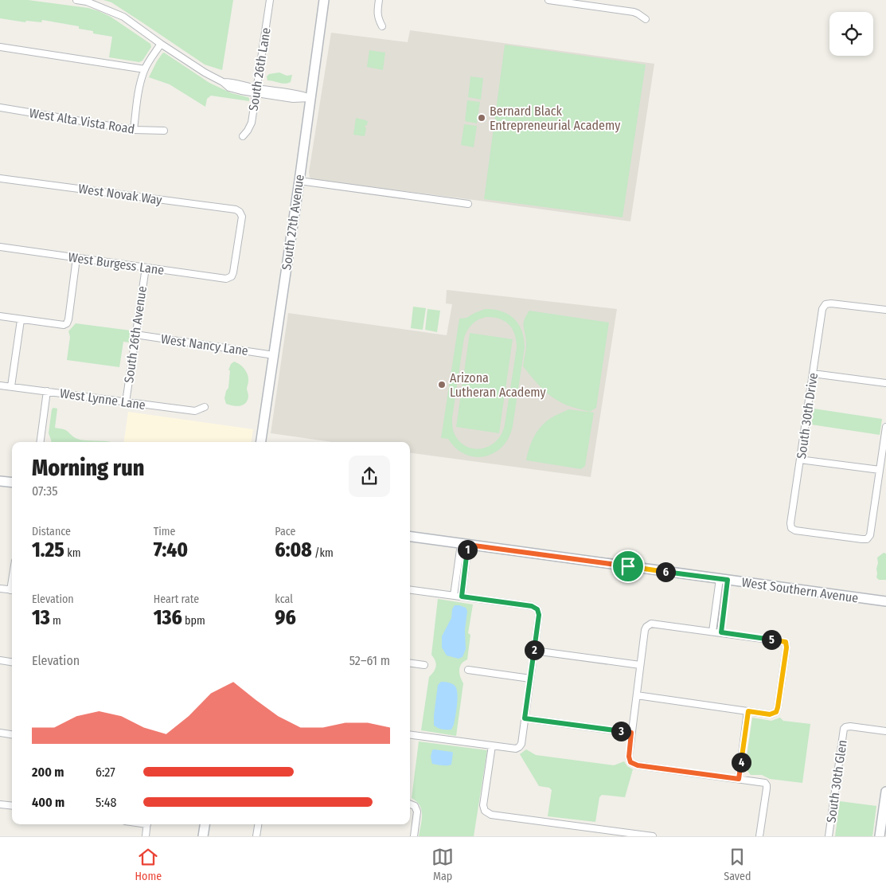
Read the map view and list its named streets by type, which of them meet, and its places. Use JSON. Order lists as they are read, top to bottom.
{
  "streets": {
    "main road": ["South 27th Avenue", "West Southern Avenue"],
    "street": [
      "South 26th Lane",
      "West Alta Vista Road",
      "West Novak Way",
      "West Burgess Lane",
      "South 26th Avenue",
      "West Nancy Lane",
      "West Lynne Lane",
      "South 30th Drive",
      "South 30th Glen"
    ]
  },
  "crossings": [
    ["West Novak Way", "West Burgess Lane"],
    ["South 27th Avenue", "West Nancy Lane"],
    ["West Burgess Lane", "South 26th Avenue"],
    ["South 26th Avenue", "West Nancy Lane"],
    ["South 26th Avenue", "West Lynne Lane"]
  ],
  "places": ["Bernard Black Entrepreneurial Academy", "Arizona Lutheran Academy"],
  "page": {
    "heading": ["Morning run", "07:35"],
    "stats": [
      ["Distance", "1.25 km"],
      ["Time", "7:40"],
      ["Pace", "6:08 /km"],
      ["Elevation", "13 m"],
      ["Heart rate", "136 bpm"],
      ["kcal", "96"]
    ],
    "pins": [
      "1",
      "6",
      "5",
      "2",
      "3",
      "4"
    ],
    "chart": ["Elevation", "52–61 m"],
    "list": [
      {
        "name": "200 m",
        "note": "6:27"
      },
      {
        "name": "400 m",
        "note": "5:48"
      }
    ],
    "tabs": ["Home", "Map", "Saved"]
  }
}
